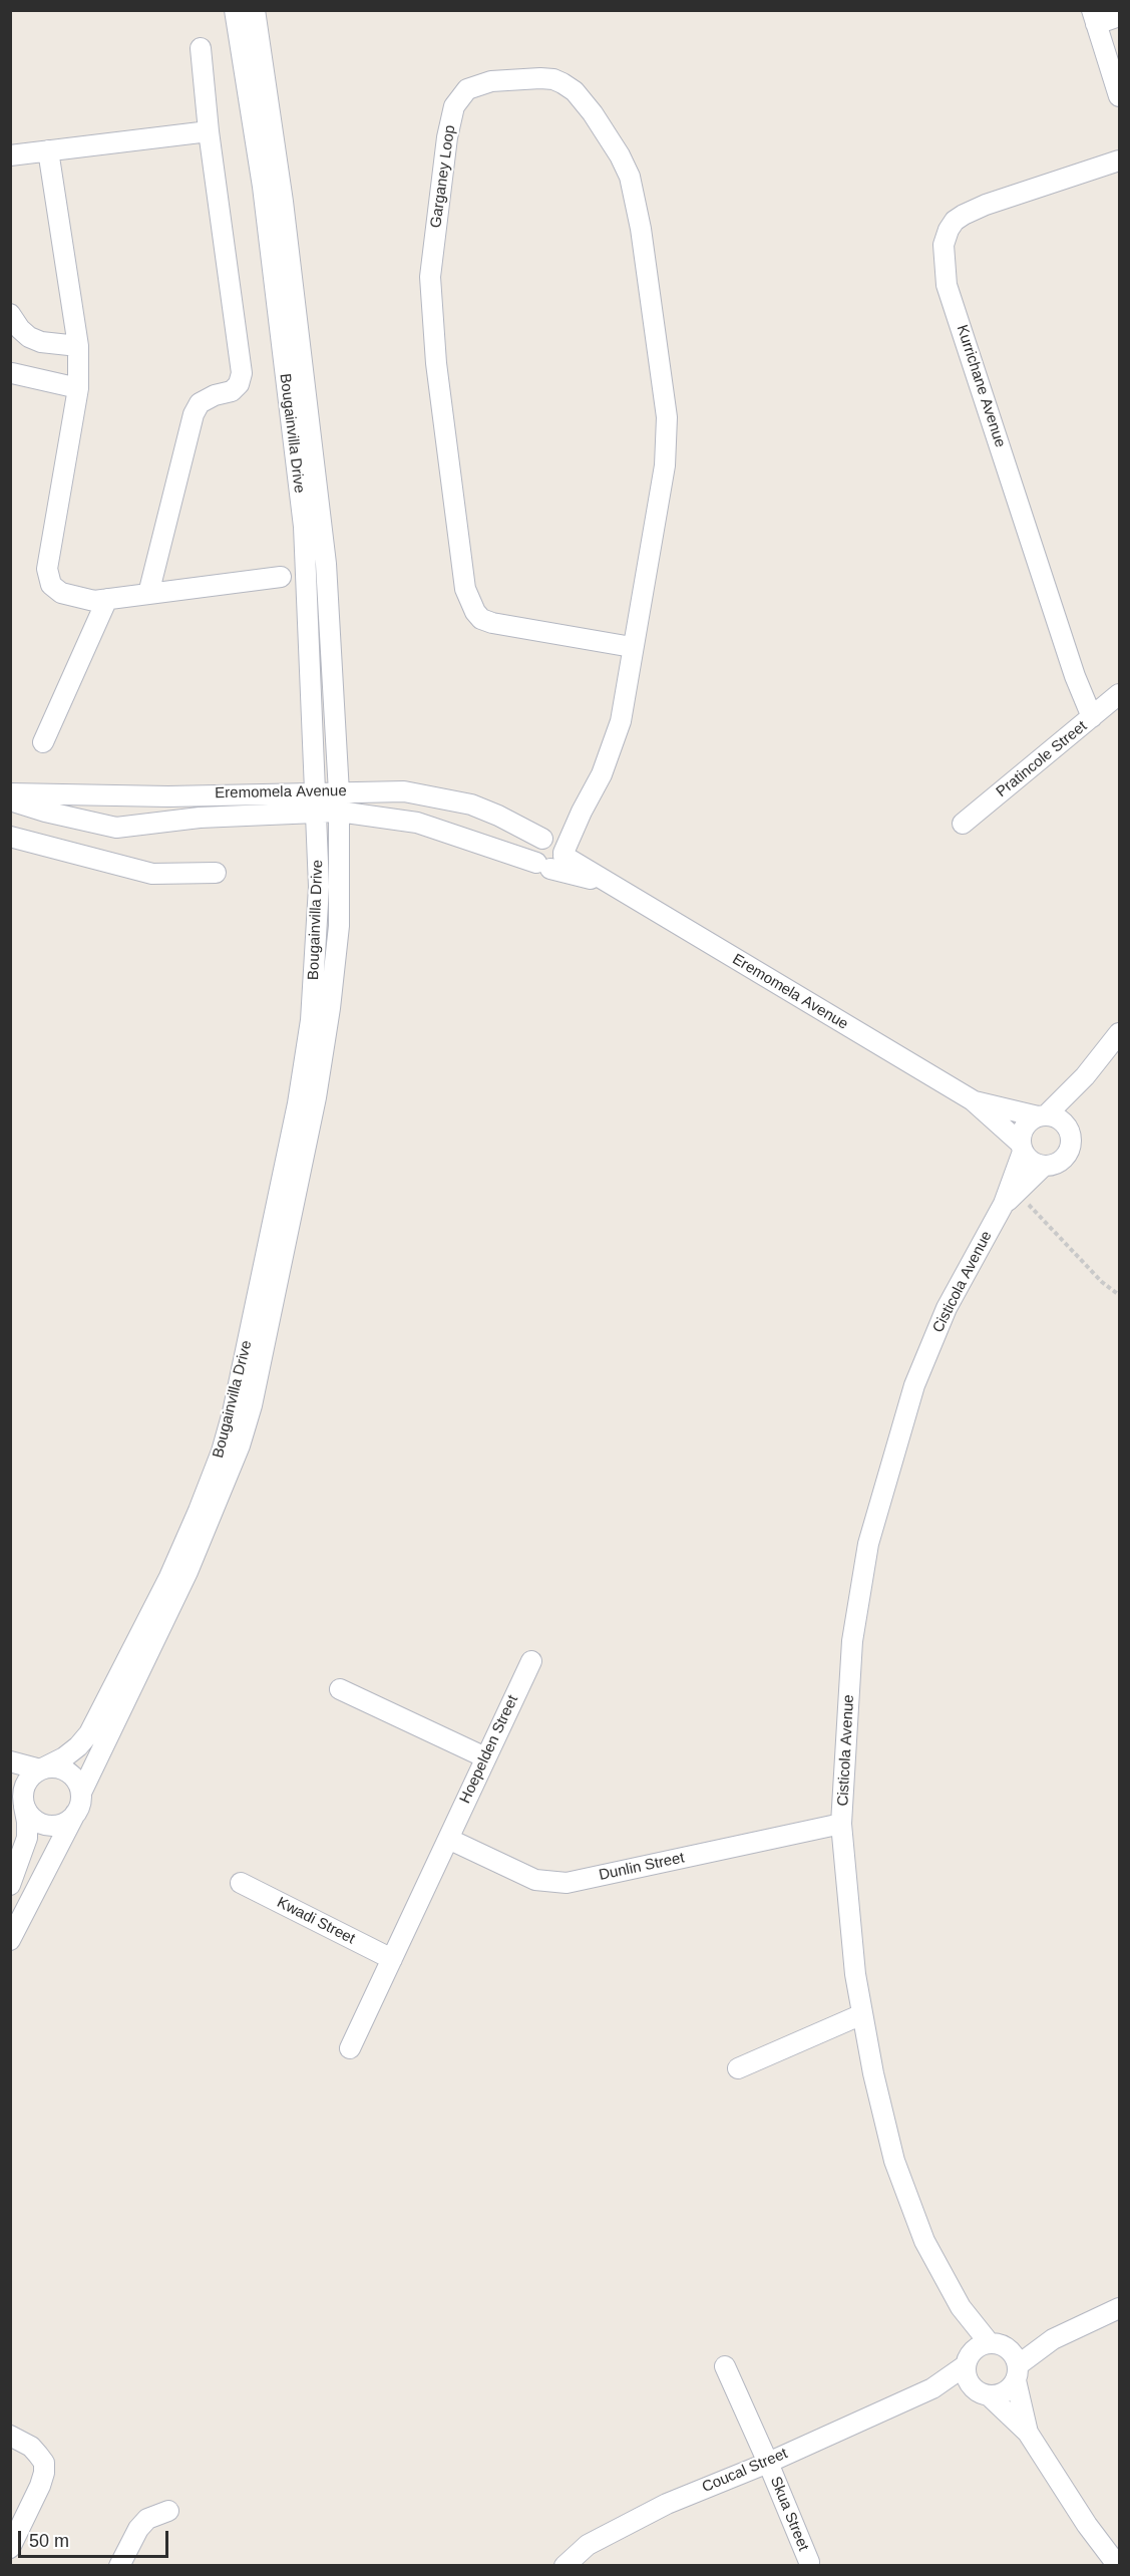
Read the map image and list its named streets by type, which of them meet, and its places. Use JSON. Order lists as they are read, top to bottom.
{
  "streets": {
    "street": [
      "Garganey Loop",
      "Kurrichane Avenue",
      "Bougainvilla Drive",
      "Pratincole Street",
      "Eremomela Avenue",
      "Cisticola Avenue",
      "Hoepelden Street",
      "Dunlin Street",
      "Kwadi Street",
      "Coucal Street",
      "Skua Street"
    ]
  },
  "crossings": [
    ["Garganey Loop", "Eremomela Avenue"],
    ["Kurrichane Avenue", "Pratincole Street"],
    ["Bougainvilla Drive", "Eremomela Avenue"],
    ["Eremomela Avenue", "Cisticola Avenue"],
    ["Cisticola Avenue", "Dunlin Street"],
    ["Cisticola Avenue", "Coucal Street"],
    ["Hoepelden Street", "Dunlin Street"],
    ["Coucal Street", "Skua Street"]
  ],
  "scale_bar": "50 m"
}
